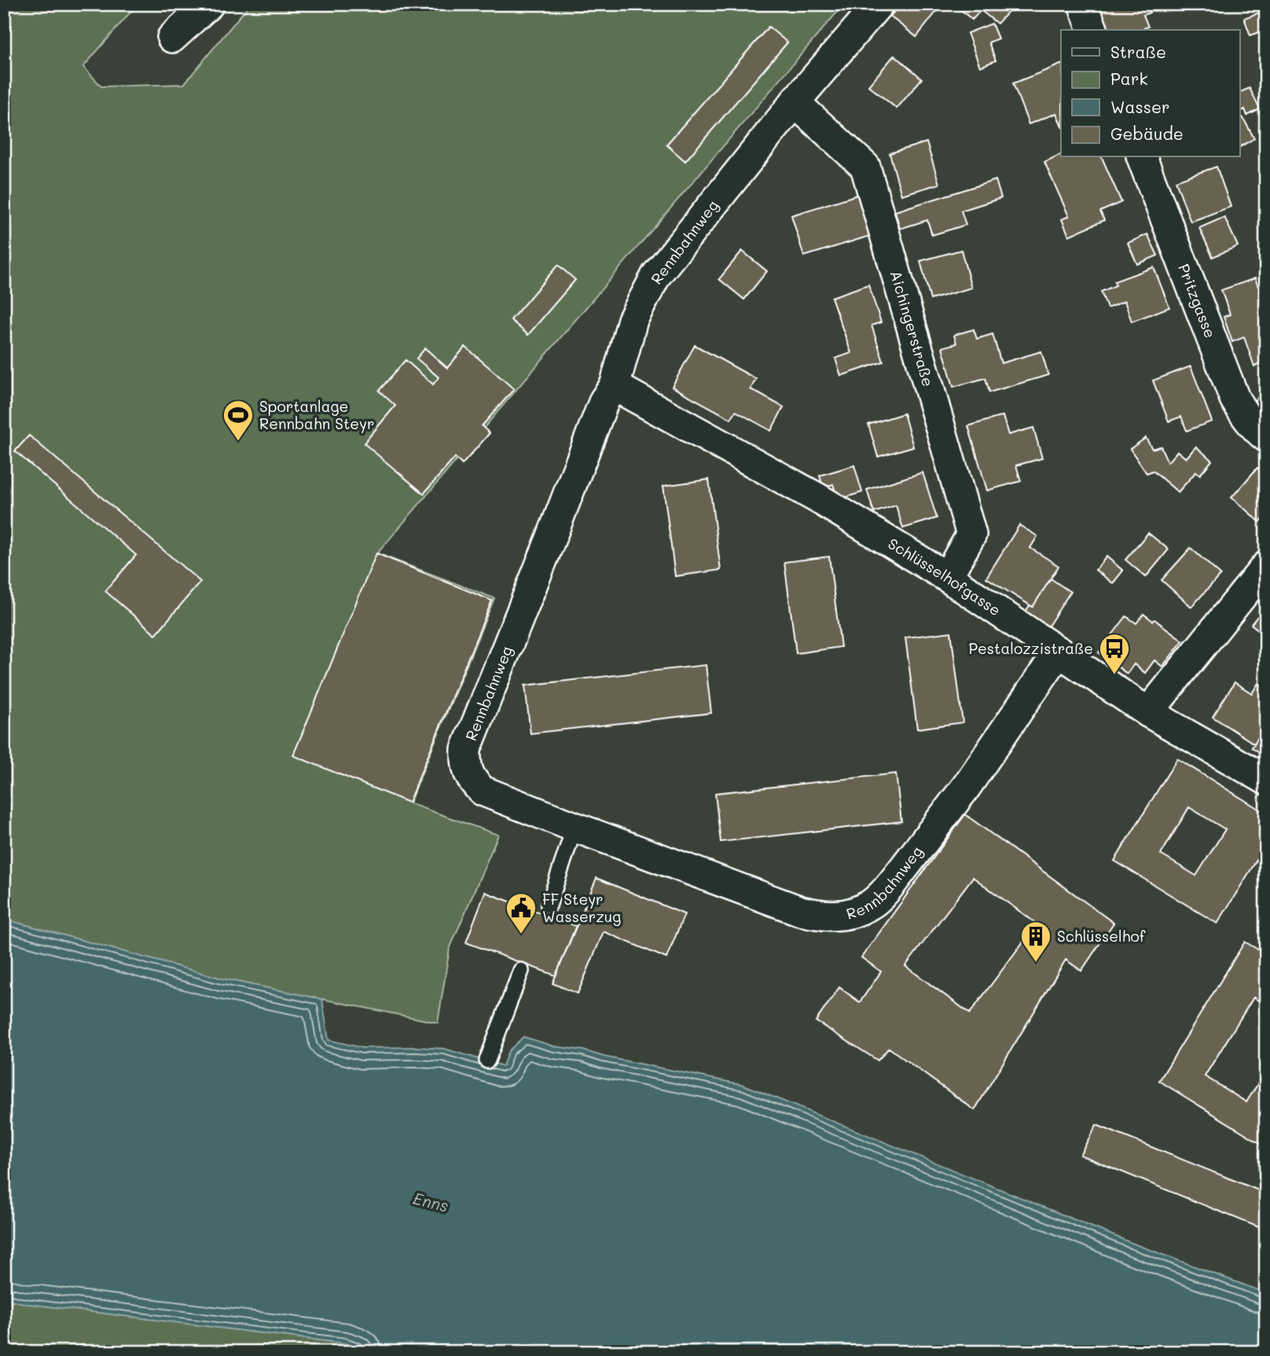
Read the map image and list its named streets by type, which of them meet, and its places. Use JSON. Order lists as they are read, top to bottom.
{
  "streets": {
    "street": [
      "Rennbahnweg",
      "Pritzgasse",
      "Aichingerstraße",
      "Schlüsselhofgasse"
    ]
  },
  "crossings": [
    ["Rennbahnweg", "Aichingerstraße"],
    ["Rennbahnweg", "Schlüsselhofgasse"],
    ["Aichingerstraße", "Schlüsselhofgasse"]
  ],
  "water": ["Enns"],
  "places": {
    "sports": ["Sportanlage Rennbahn Steyr"],
    "bus stop": ["Pestalozzistraße"],
    "public building": ["FF Steyr Wasserzug"],
    "building": ["Schlüsselhof"]
  },
  "legend": [
    "Straße",
    "Park",
    "Wasser",
    "Gebäude"
  ]
}
